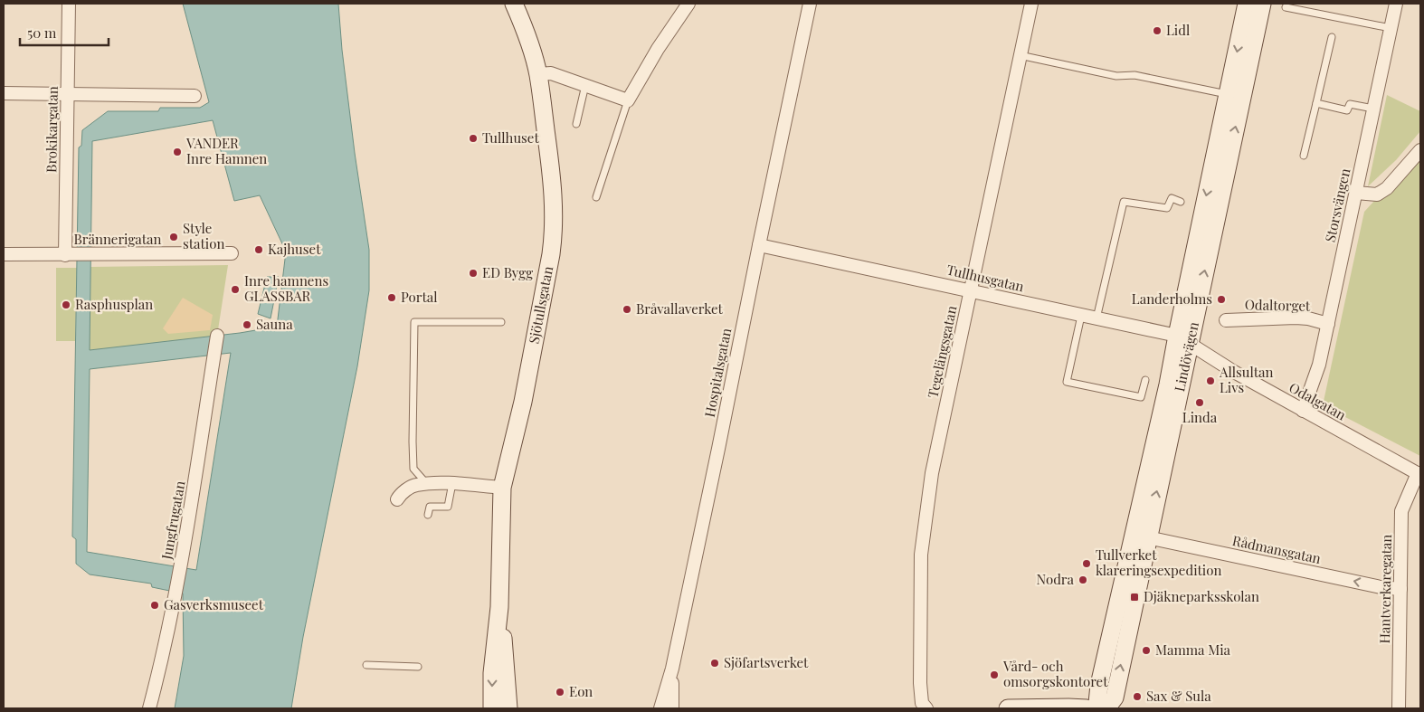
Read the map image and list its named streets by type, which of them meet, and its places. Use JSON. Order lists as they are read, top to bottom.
{
  "streets": {
    "main road": ["Sjötullsgatan", "Lindövägen"],
    "street": [
      "Brokikargatan",
      "Storsvängen",
      "Brännerigatan",
      "Tullhusgatan",
      "Odaltorget",
      "Tegelängsgatan",
      "Hospitalsgatan",
      "Odalgatan",
      "Jungfrugatan",
      "Rådmansgatan",
      "Hantverkaregatan"
    ]
  },
  "crossings": [
    ["Brokikargatan", "Brännerigatan"],
    ["Storsvängen", "Odaltorget"],
    ["Storsvängen", "Odalgatan"],
    ["Tullhusgatan", "Tegelängsgatan"],
    ["Tullhusgatan", "Lindövägen"],
    ["Tullhusgatan", "Hospitalsgatan"],
    ["Tullhusgatan", "Odalgatan"],
    ["Lindövägen", "Odalgatan"],
    ["Lindövägen", "Rådmansgatan"],
    ["Odalgatan", "Hantverkaregatan"],
    ["Rådmansgatan", "Hantverkaregatan"]
  ],
  "one_way": ["Rådmansgatan"],
  "places": {
    "other": [
      "Lidl",
      "Tullhuset",
      "VANDER Inre Hamnen",
      "Style station",
      "Kajhuset",
      "ED Bygg",
      "Inre hamnens GLASSBAR",
      "Portal",
      "Landerholms",
      "Rasphusplan",
      "Bråvallaverket",
      "Sauna",
      "Allsultan Livs",
      "Linda",
      "Tullverket klareringsexpedition",
      "Nodra",
      "Gasverksmuseet",
      "Mamma Mia",
      "Sjöfartsverket",
      "Vård- och omsorgskontoret",
      "Eon",
      "Sax & Sula"
    ],
    "transit": ["Djäkneparksskolan"]
  },
  "scale_bar": "50 m"
}
